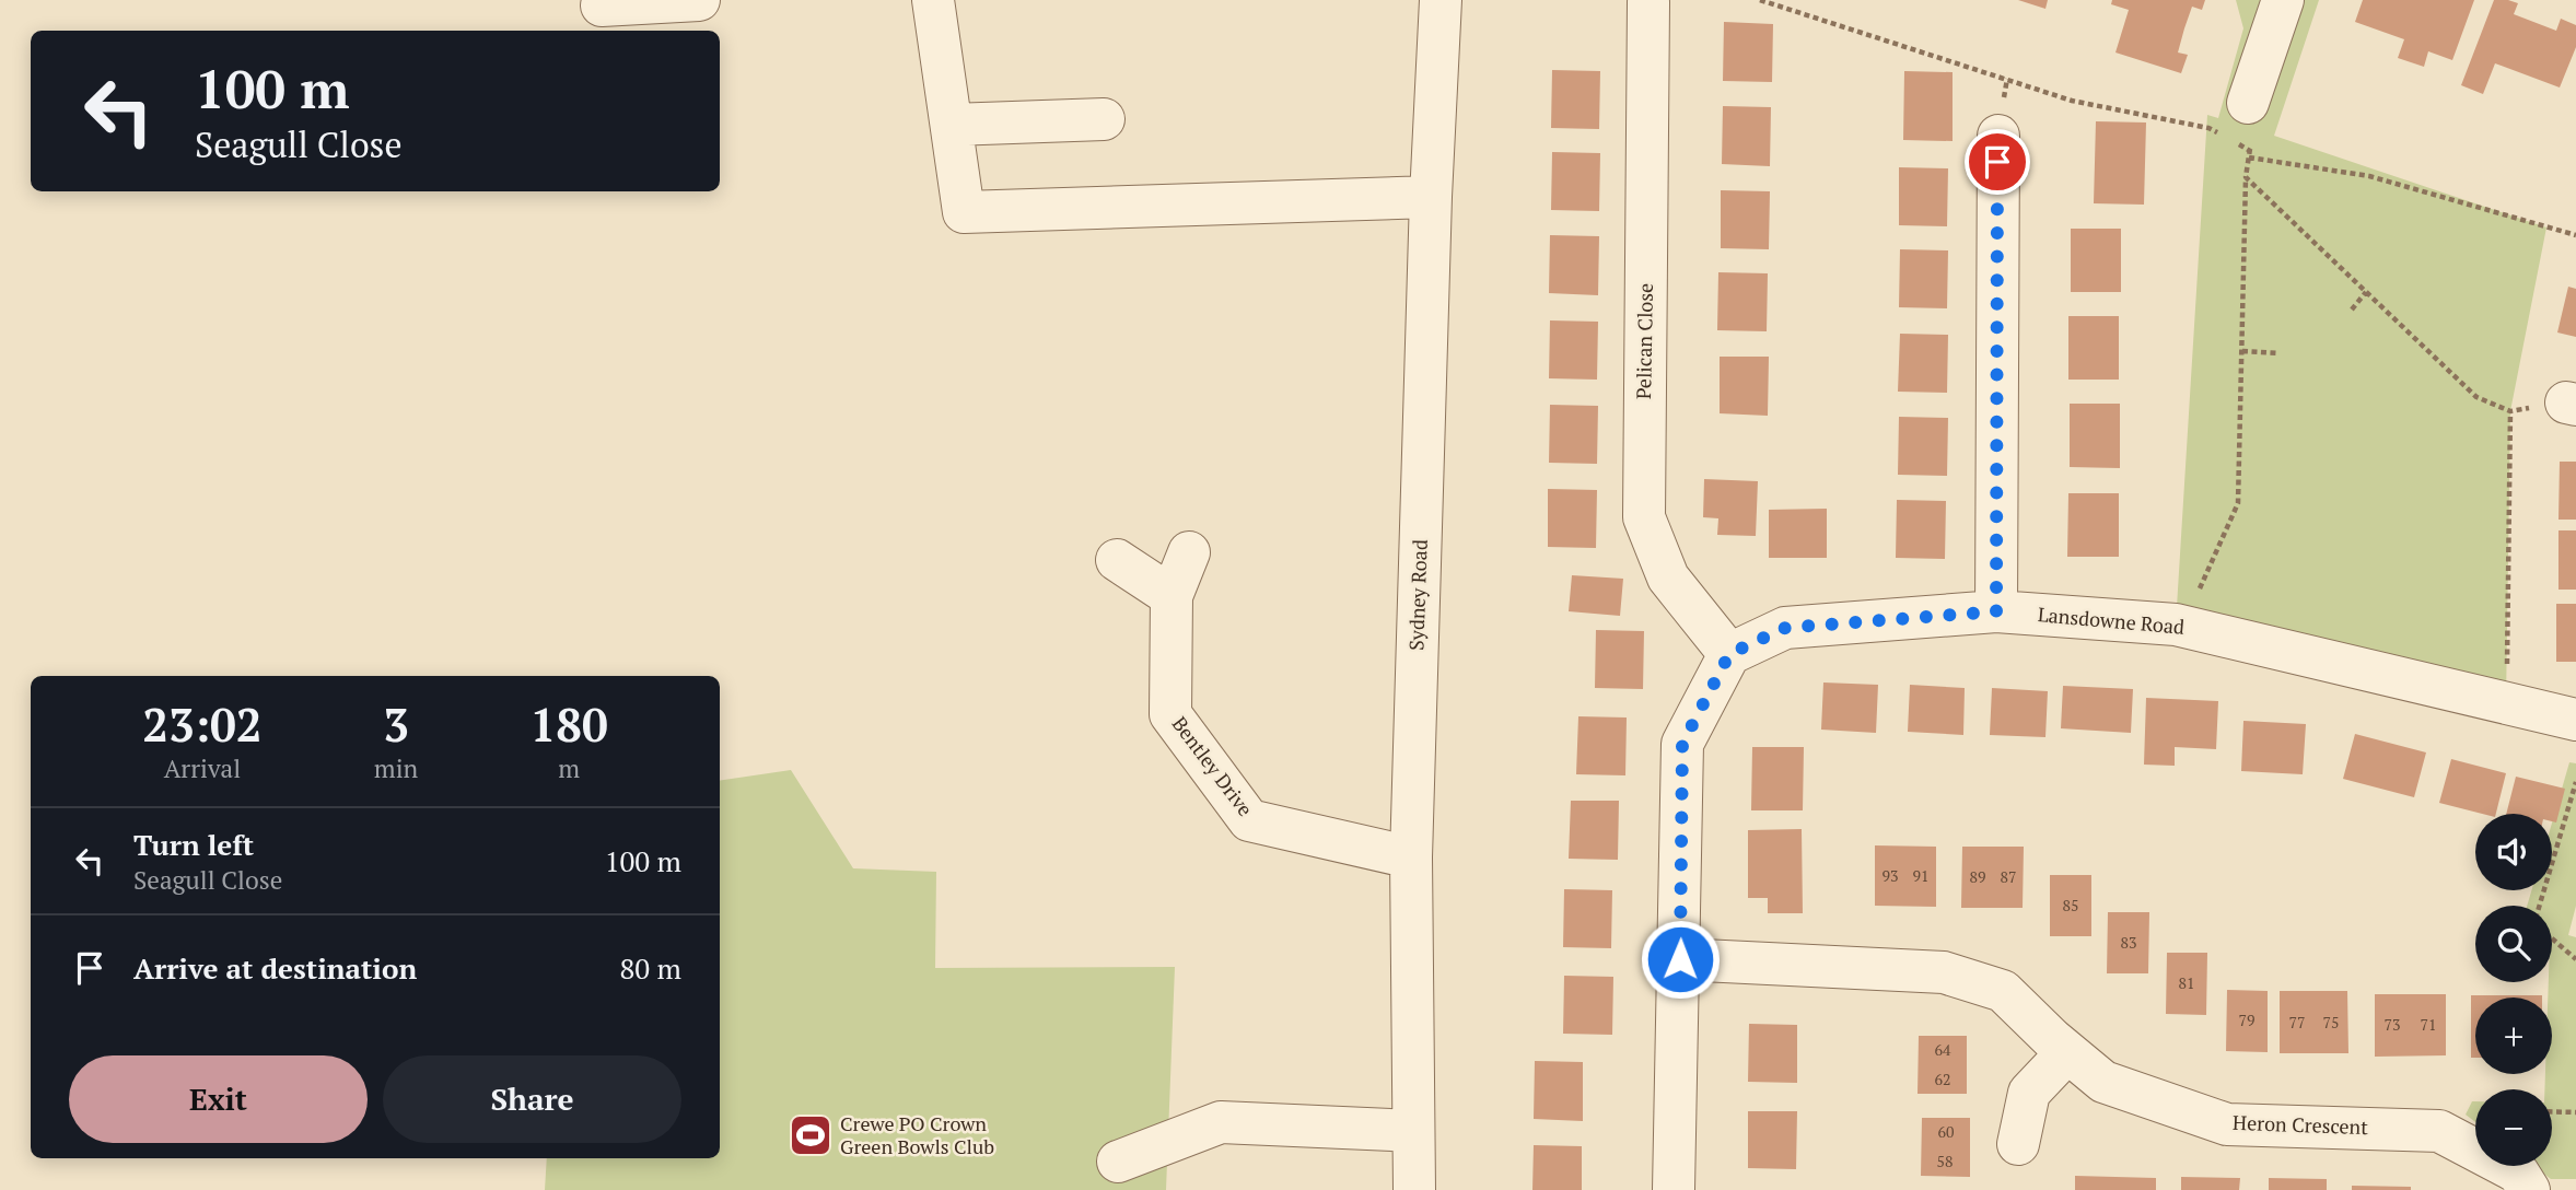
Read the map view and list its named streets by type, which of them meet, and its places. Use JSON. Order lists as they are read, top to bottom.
{
  "streets": {
    "street": [
      "Pelican Close",
      "Sydney Road",
      "Lansdowne Road",
      "Bentley Drive",
      "Heron Crescent"
    ]
  },
  "crossings": [
    ["Pelican Close", "Lansdowne Road"],
    ["Sydney Road", "Bentley Drive"]
  ],
  "places": {
    "sports": ["Crewe PO Crown Green Bowls Club"]
  },
  "house_numbers": [
    "93",
    "91",
    "89",
    "87",
    "85",
    "83",
    "81",
    "79",
    "77",
    "75",
    "73",
    "71",
    "64",
    "62",
    "60",
    "58"
  ],
  "page": {
    "turn": ["100 m", "Seagull Close"],
    "eta": [
      "23:02",
      "Arrival",
      "3",
      "min",
      "180",
      "m"
    ],
    "list": [
      {
        "name": "Turn left",
        "note": "Seagull Close",
        "value": "100 m"
      },
      {
        "name": "Arrive at destination",
        "value": "80 m"
      }
    ],
    "map_buttons": ["+", "−"],
    "buttons": ["Exit", "Share"]
  }
}
